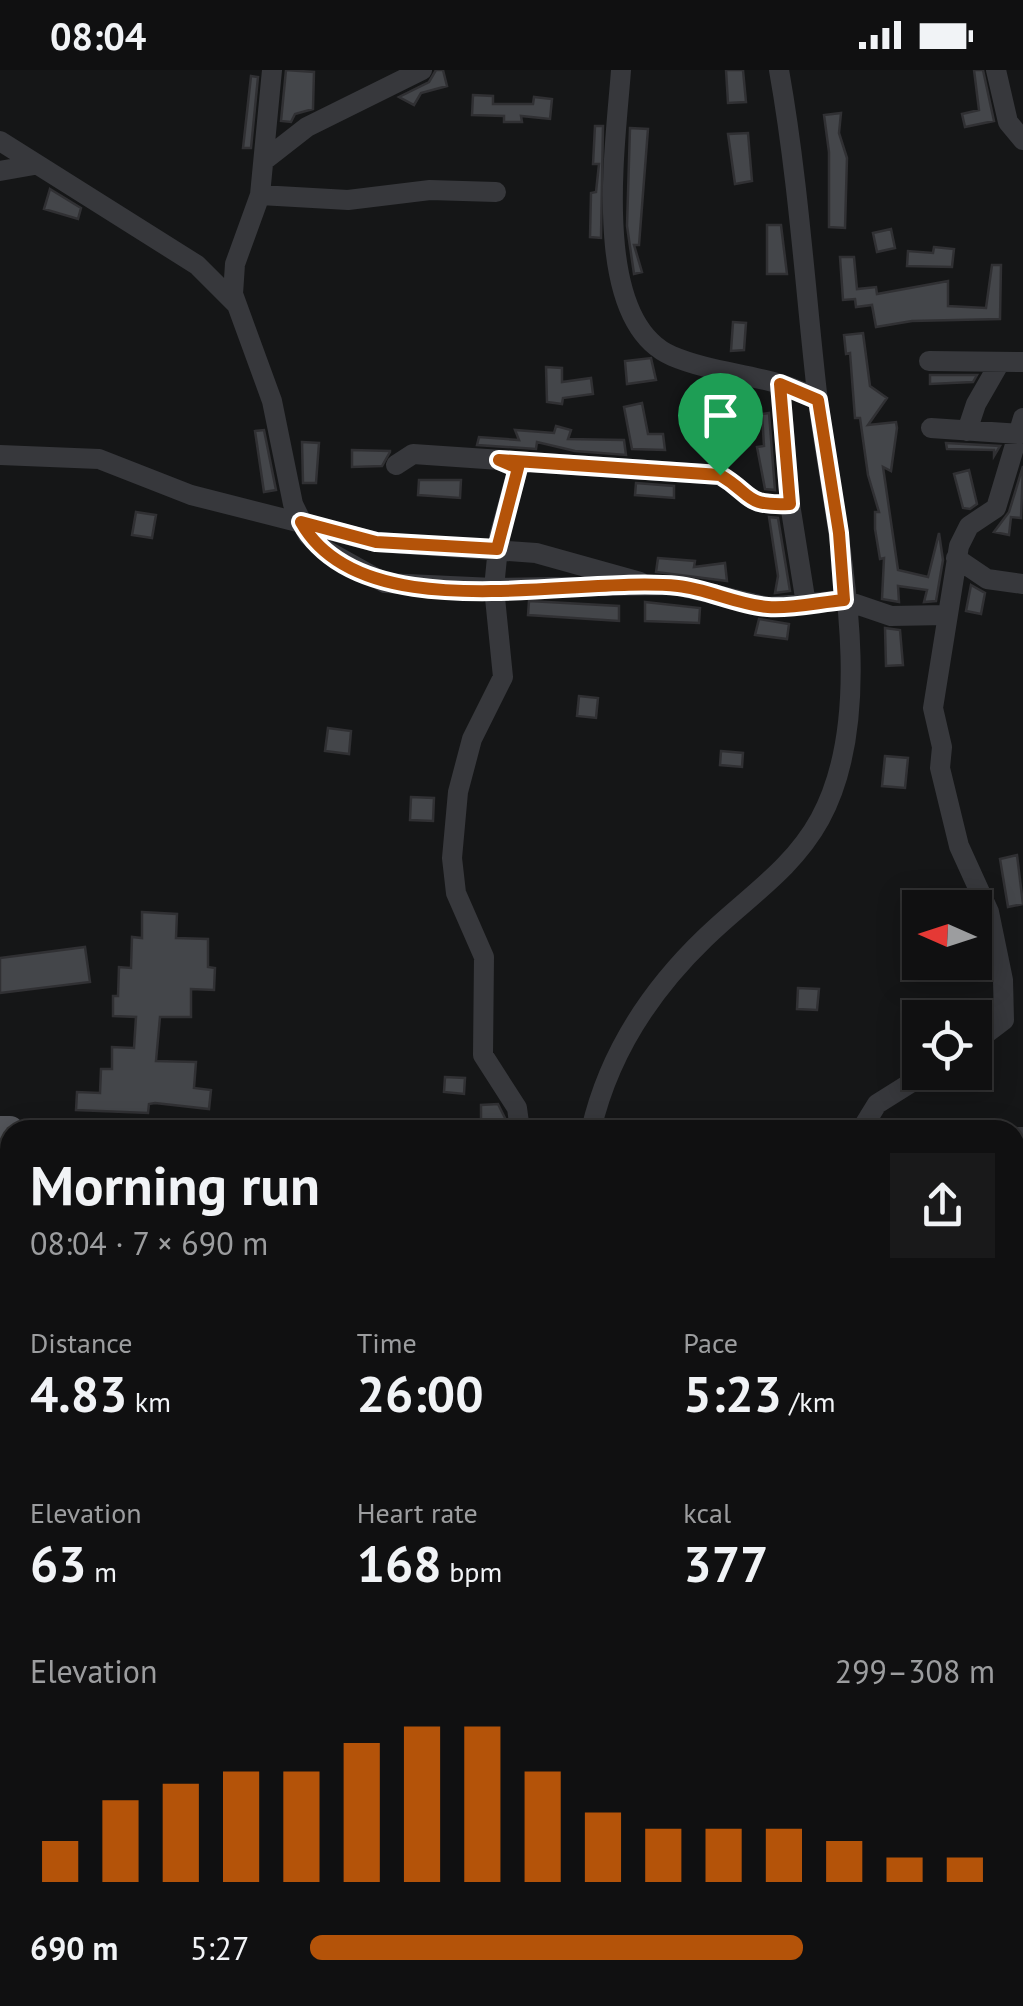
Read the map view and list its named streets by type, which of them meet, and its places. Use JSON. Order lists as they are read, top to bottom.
{
  "north": "left",
  "page": {
    "status": "08:04",
    "heading": ["Morning run", "08:04 · 7 × 690 m"],
    "stats": [
      ["Distance", "4.83 km"],
      ["Time", "26:00"],
      ["Pace", "5:23 /km"],
      ["Elevation", "63 m"],
      ["Heart rate", "168 bpm"],
      ["kcal", "377"]
    ],
    "chart": ["Elevation", "299–308 m"],
    "list": [
      {
        "name": "690 m",
        "note": "5:27"
      }
    ]
  }
}
